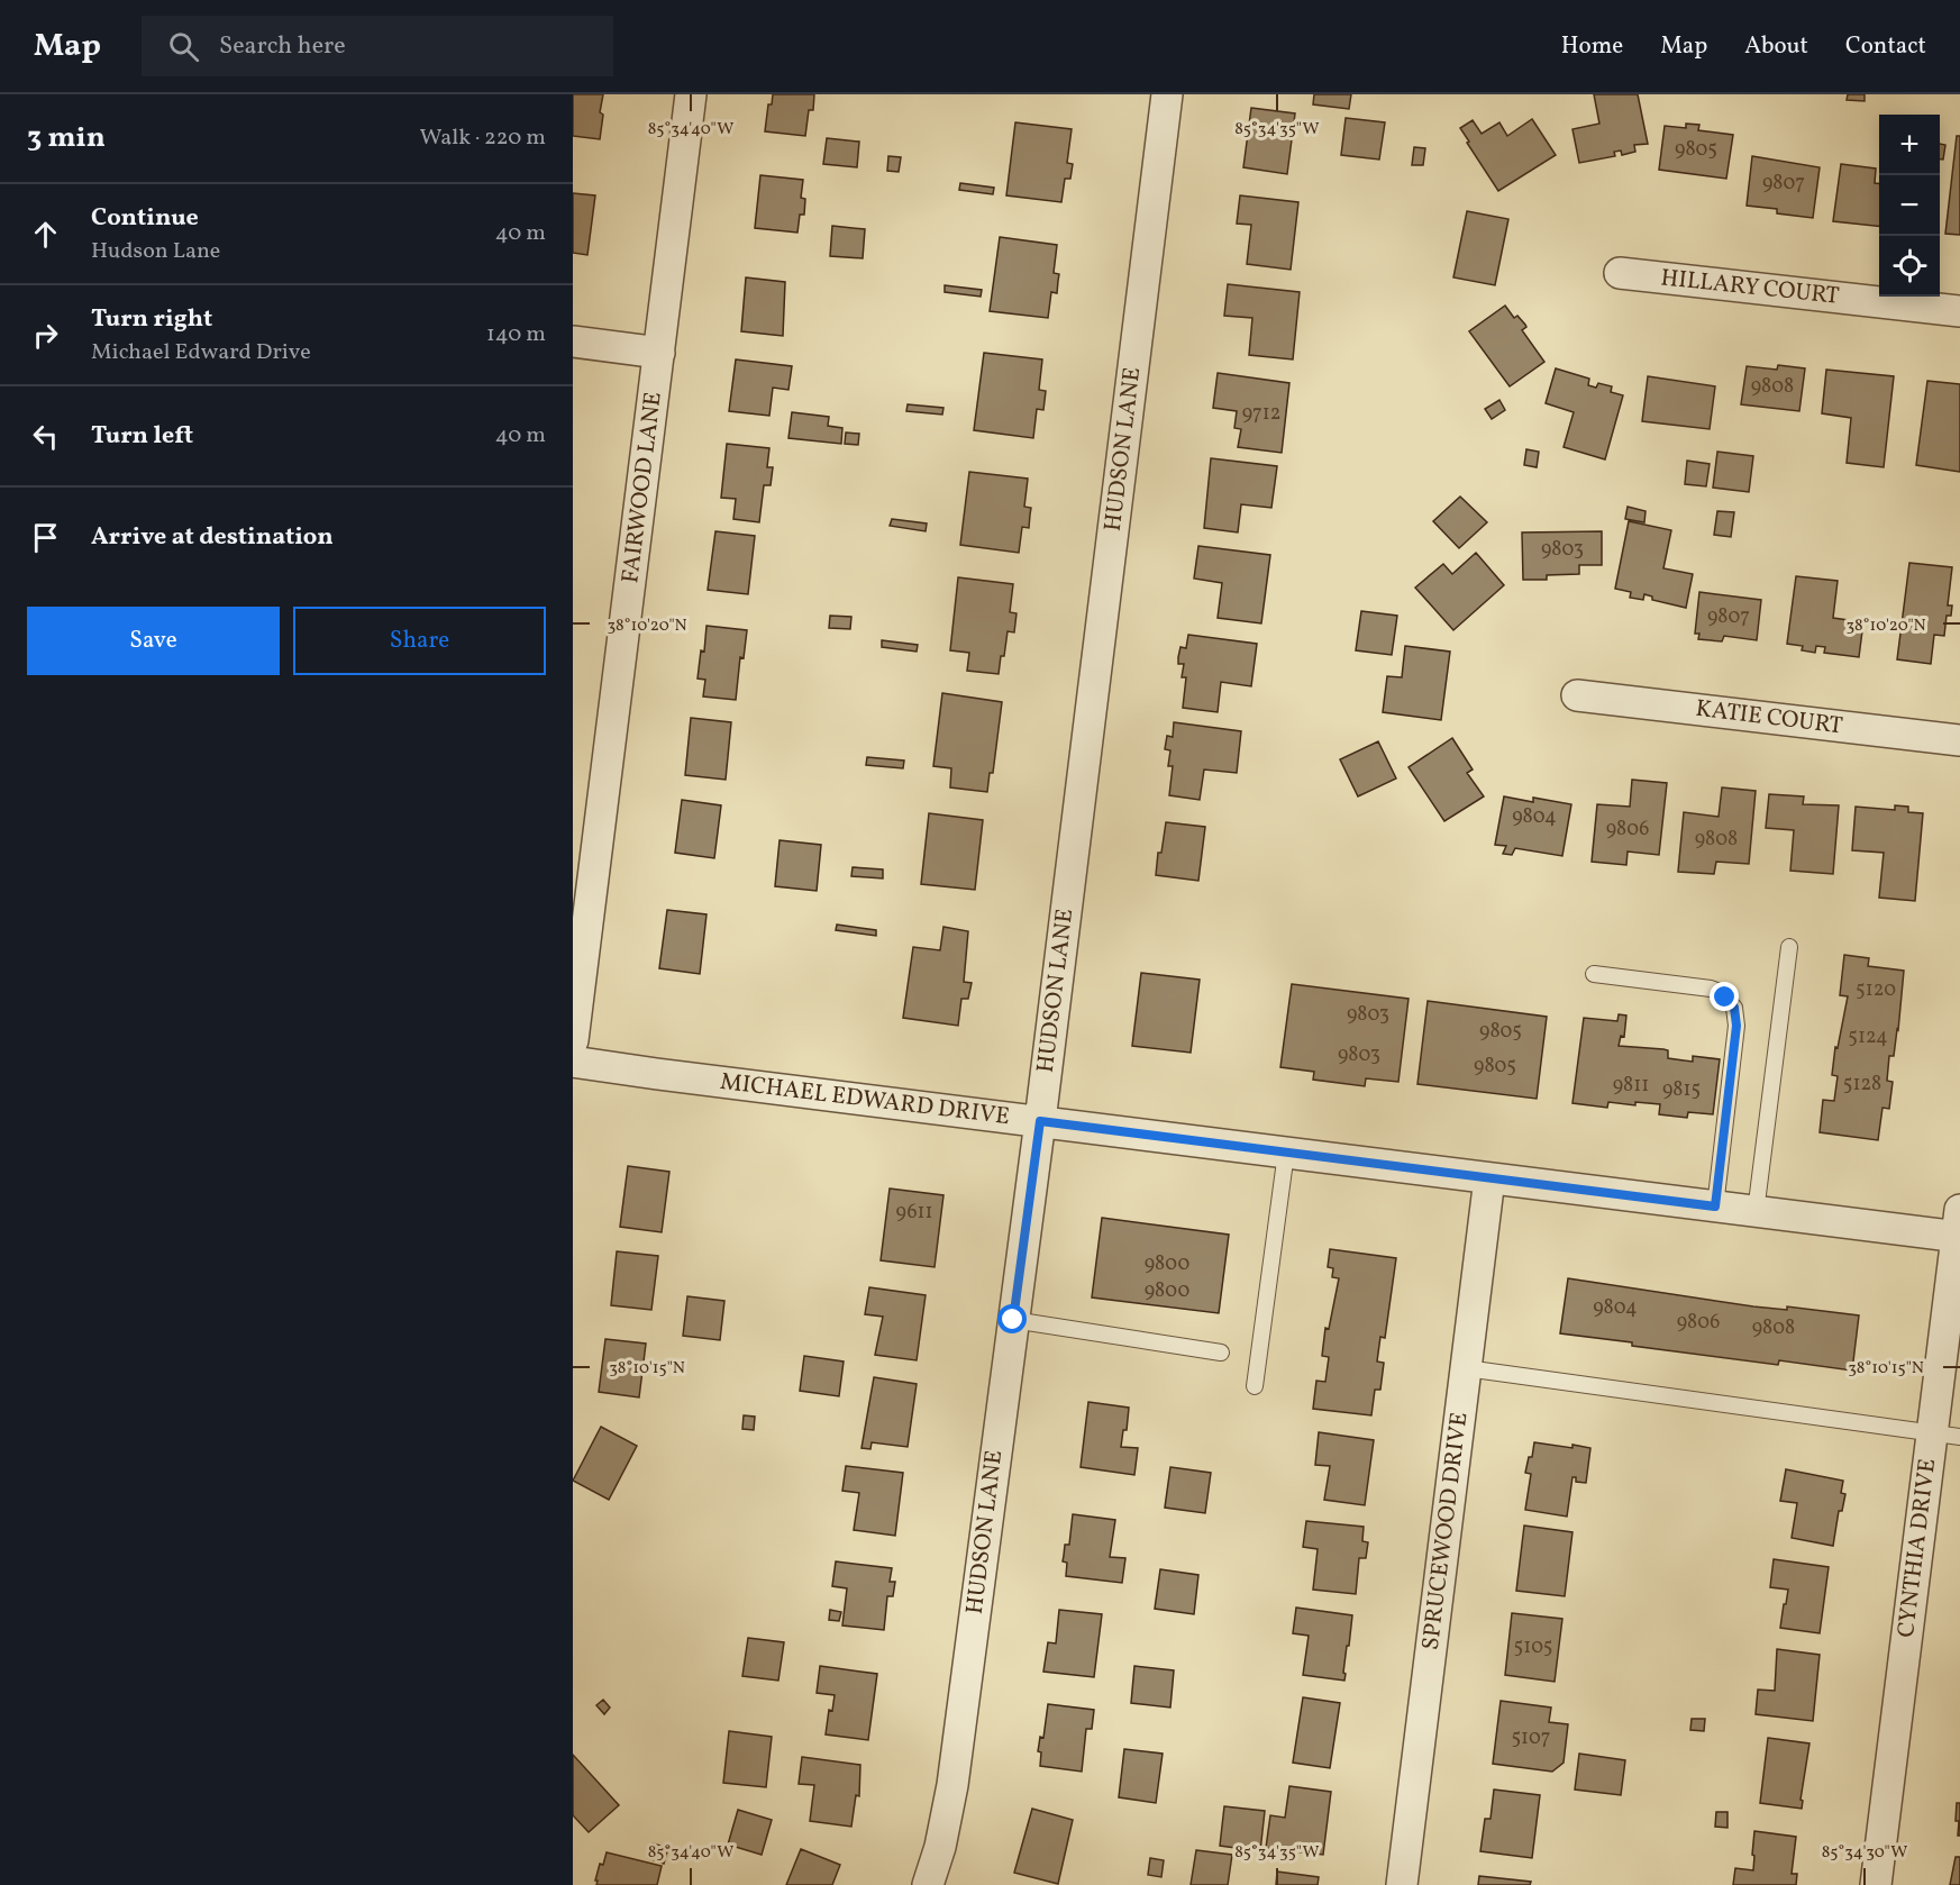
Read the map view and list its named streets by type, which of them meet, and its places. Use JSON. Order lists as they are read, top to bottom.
{
  "streets": {
    "street": [
      "HILLARY COURT",
      "HUDSON LANE",
      "FAIRWOOD LANE",
      "KATIE COURT",
      "MICHAEL EDWARD DRIVE",
      "SPRUCEWOOD DRIVE",
      "CYNTHIA DRIVE"
    ]
  },
  "crossings": [
    ["HUDSON LANE", "MICHAEL EDWARD DRIVE"],
    ["MICHAEL EDWARD DRIVE", "SPRUCEWOOD DRIVE"],
    ["MICHAEL EDWARD DRIVE", "CYNTHIA DRIVE"]
  ],
  "house_numbers": [
    "9805",
    "9807",
    "9808",
    "9712",
    "9803",
    "9807",
    "9804",
    "9806",
    "9808",
    "5120",
    "9803",
    "9805",
    "5124",
    "9803",
    "9805",
    "5128",
    "9811",
    "9815",
    "9611",
    "9800",
    "9800",
    "9804",
    "9806",
    "9808",
    "5105",
    "5107"
  ],
  "page": {
    "header": "Map",
    "search": "Search here",
    "nav": [
      "Home",
      "Map",
      "About",
      "Contact"
    ],
    "heading": ["3 min", "Walk · 220 m"],
    "map_buttons": ["+", "−"],
    "list": [
      ["Continue", "Hudson Lane", "40 m"],
      ["Turn right", "Michael Edward Drive", "140 m"],
      ["Turn left", "40 m"],
      "Arrive at destination"
    ],
    "buttons": ["Save", "Share"]
  },
  "coordinates": [
    "85°34'40\"W",
    "85°34'35\"W",
    "38°10'20\"N",
    "38°10'15\"N",
    "85°34'30\"W"
  ]
}
